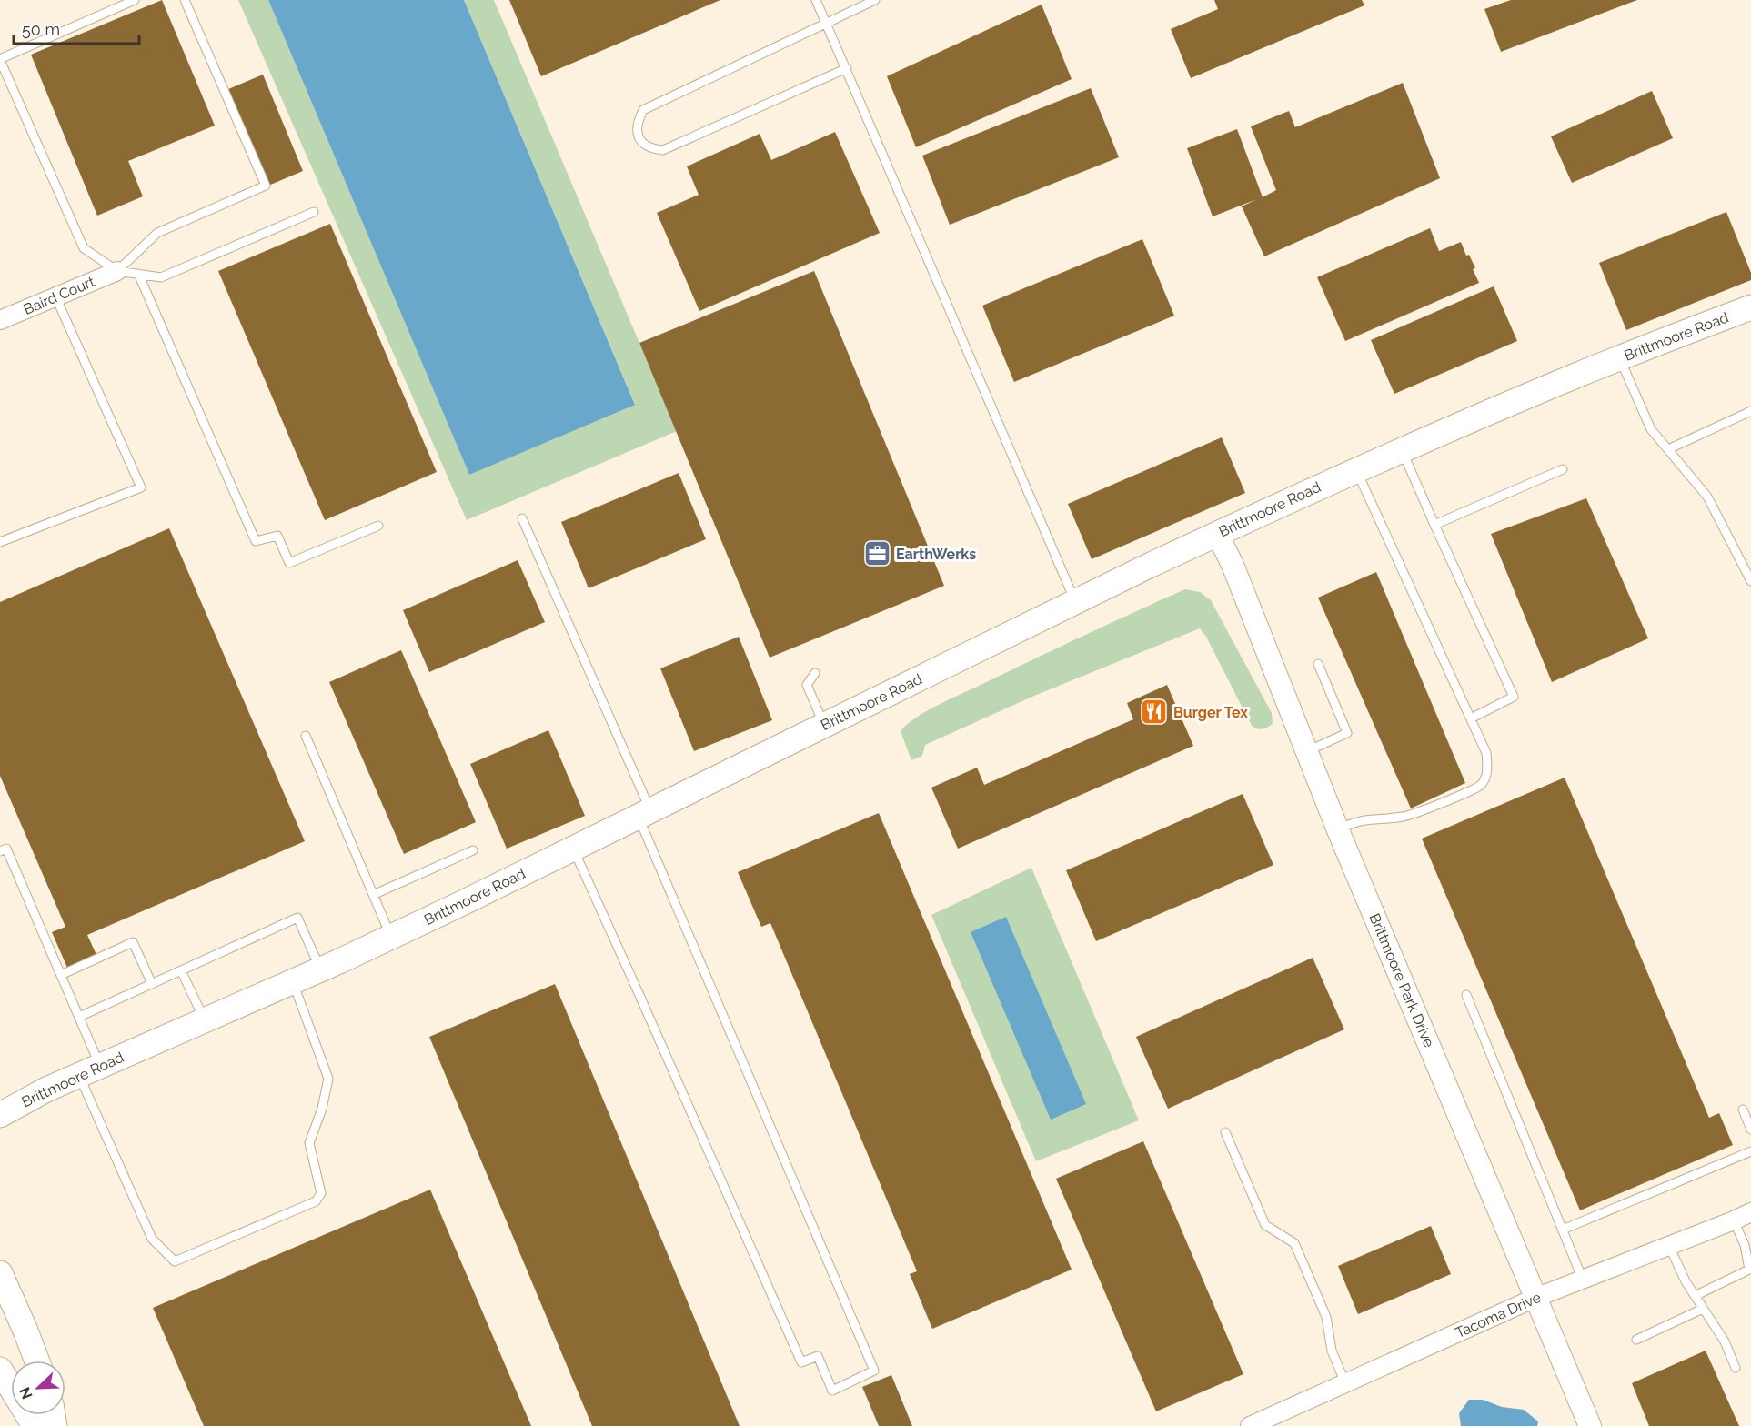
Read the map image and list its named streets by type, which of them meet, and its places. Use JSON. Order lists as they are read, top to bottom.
{
  "streets": {
    "main road": ["Brittmoore Road"],
    "street": ["Baird Court", "Brittmoore Park Drive", "Tacoma Drive"]
  },
  "crossings": [
    ["Brittmoore Road", "Brittmoore Park Drive"],
    ["Brittmoore Park Drive", "Tacoma Drive"]
  ],
  "places": {
    "office": ["EarthWerks"],
    "restaurant": ["Burger Tex"]
  },
  "scale_bar": "50 m",
  "north": "bottom left"
}
